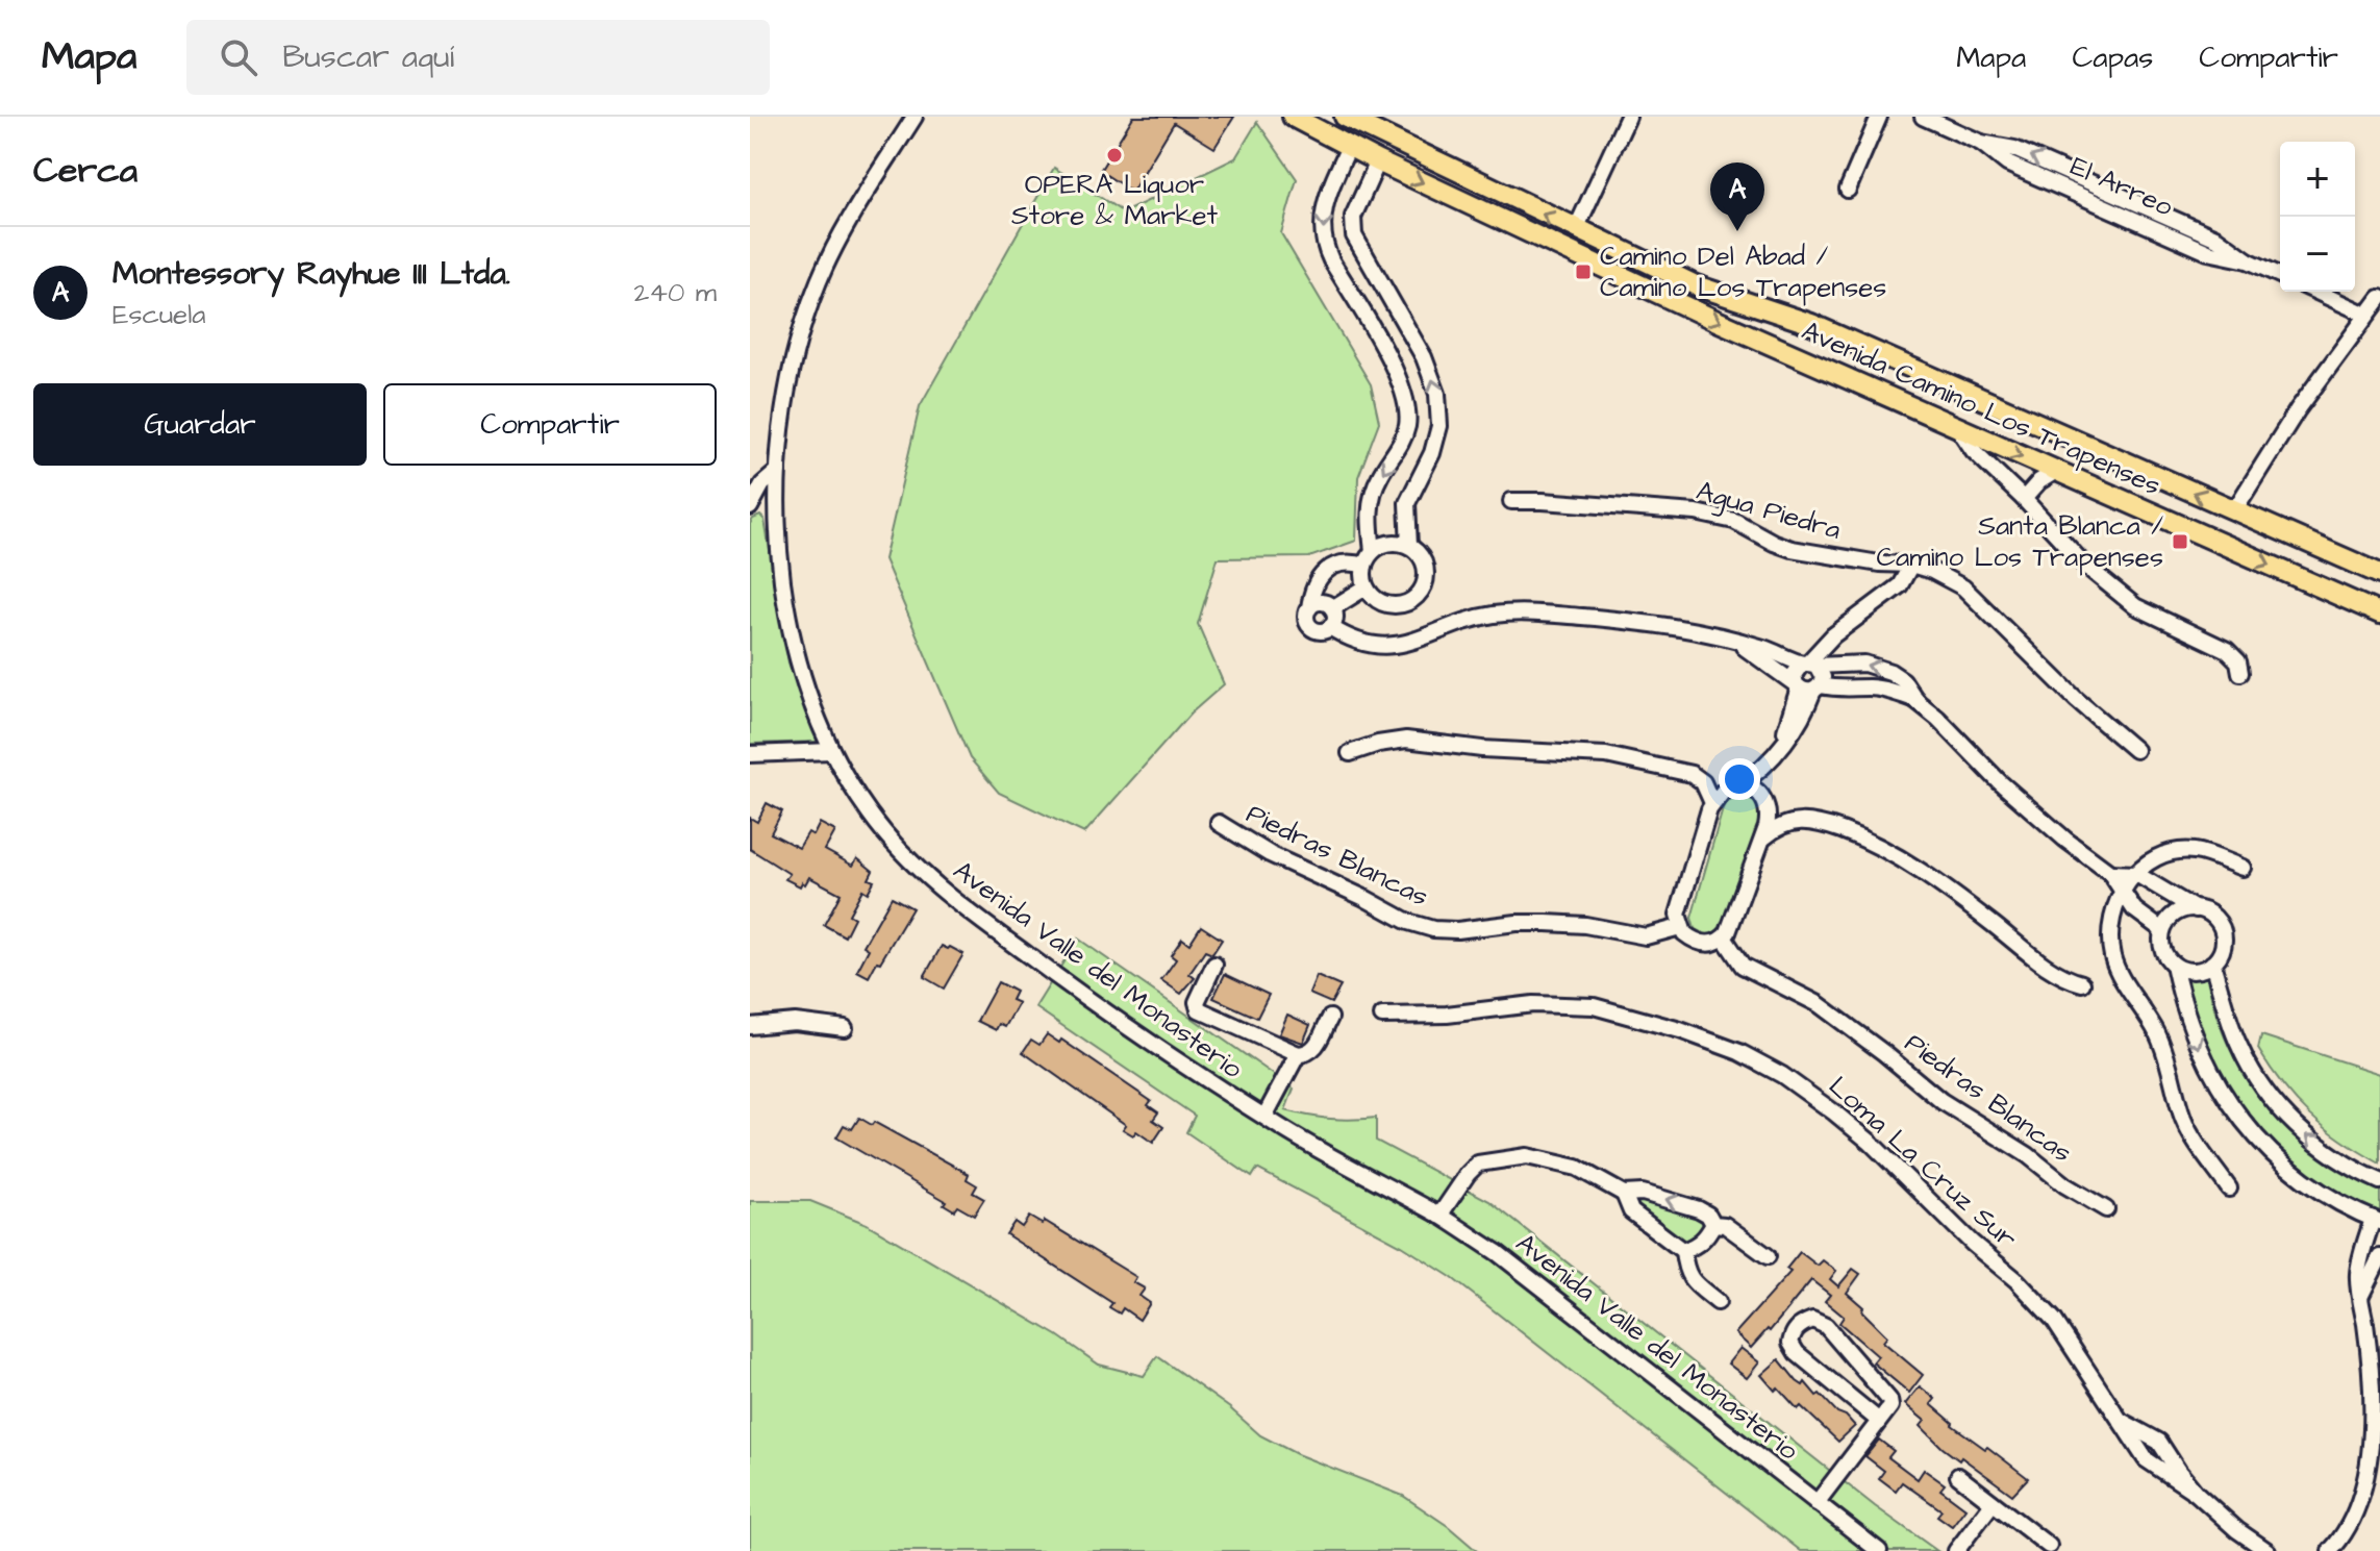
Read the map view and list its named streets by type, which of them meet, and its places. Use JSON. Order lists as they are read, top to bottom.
{
  "streets": {
    "main road": ["Avenida Camino Los Trapenses"],
    "street": [
      "El Arreo",
      "Agua Piedra",
      "Piedras Blancas",
      "Avenida Valle del Monasterio",
      "Loma La Cruz Sur"
    ]
  },
  "places": {
    "other": ["OPERA Liquor Store & Market"],
    "transit": ["Camino Del Abad / Camino Los Trapenses", "Santa Blanca / Camino Los Trapenses"]
  },
  "page": {
    "header": "Mapa",
    "search": "Buscar aquí",
    "nav": ["Mapa", "Capas", "Compartir"],
    "heading": "Cerca",
    "map_buttons": ["+", "−"],
    "pins": "A",
    "list": [
      {
        "mark": "A",
        "name": "Montessory Rayhue III Ltda.",
        "note": "Escuela",
        "value": "240 m"
      }
    ],
    "buttons": ["Guardar", "Compartir"]
  }
}
